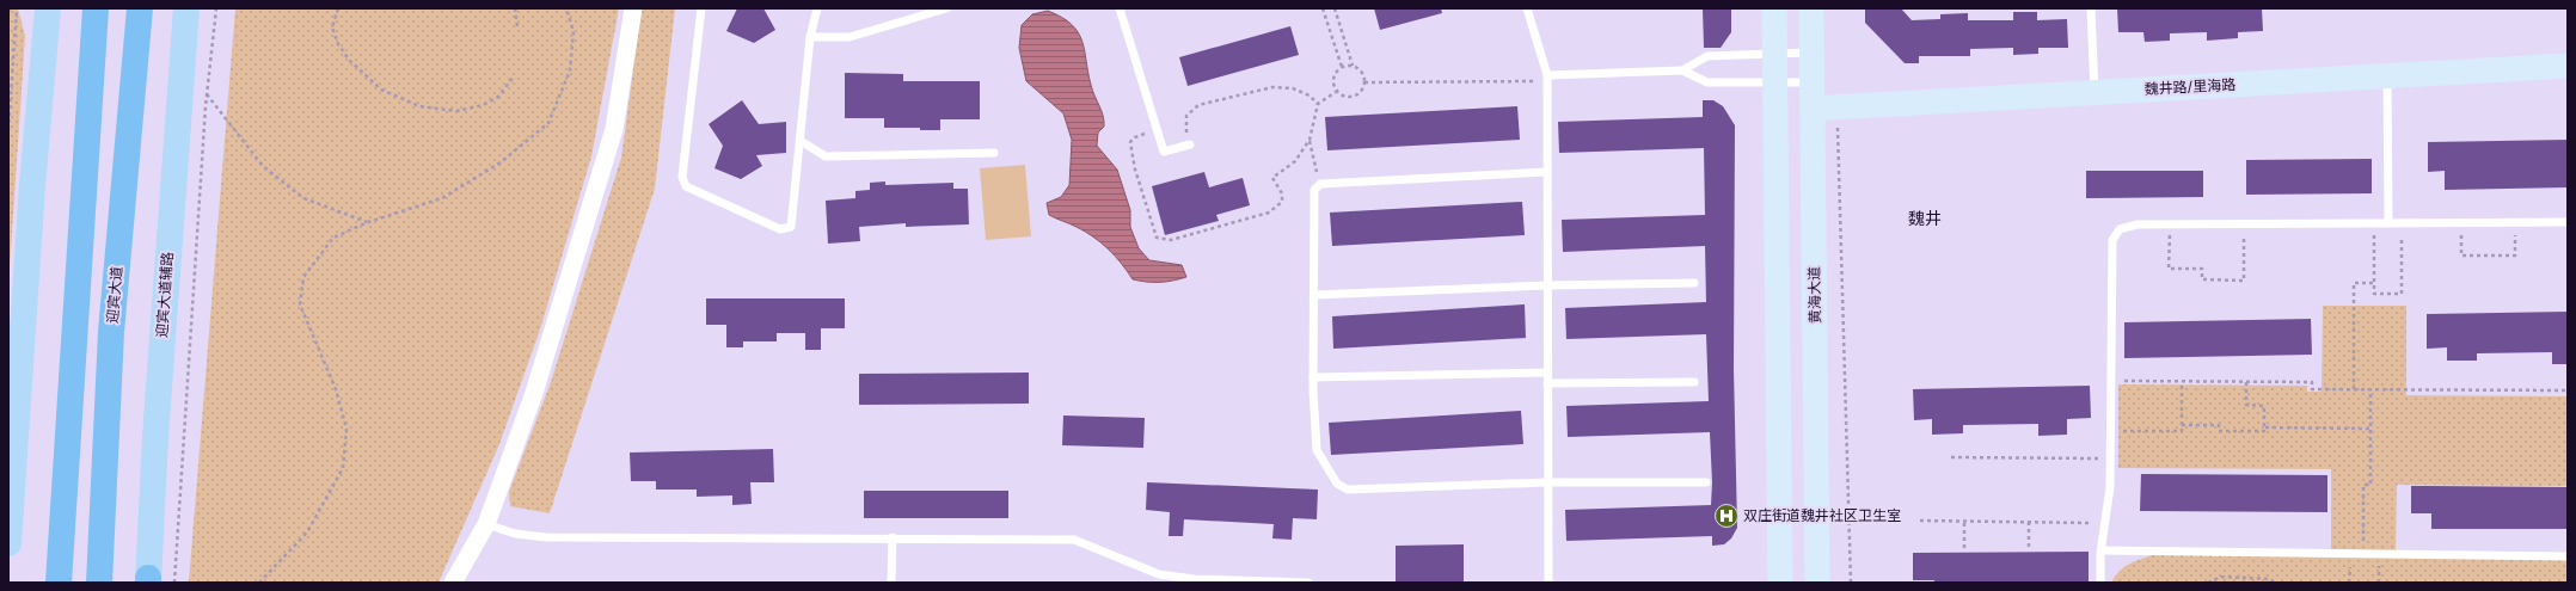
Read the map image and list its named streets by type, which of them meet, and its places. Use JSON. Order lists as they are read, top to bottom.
{
  "streets": {
    "highway": ["迎宾大道"],
    "main road": ["迎宾大道辅路"],
    "street": ["魏井路/里海路", "黄海大道"]
  },
  "crossings": [
    ["魏井路/里海路", "黄海大道"]
  ],
  "districts": ["魏井"],
  "places": {
    "hospital": ["双庄街道魏井社区卫生室"]
  }
}
